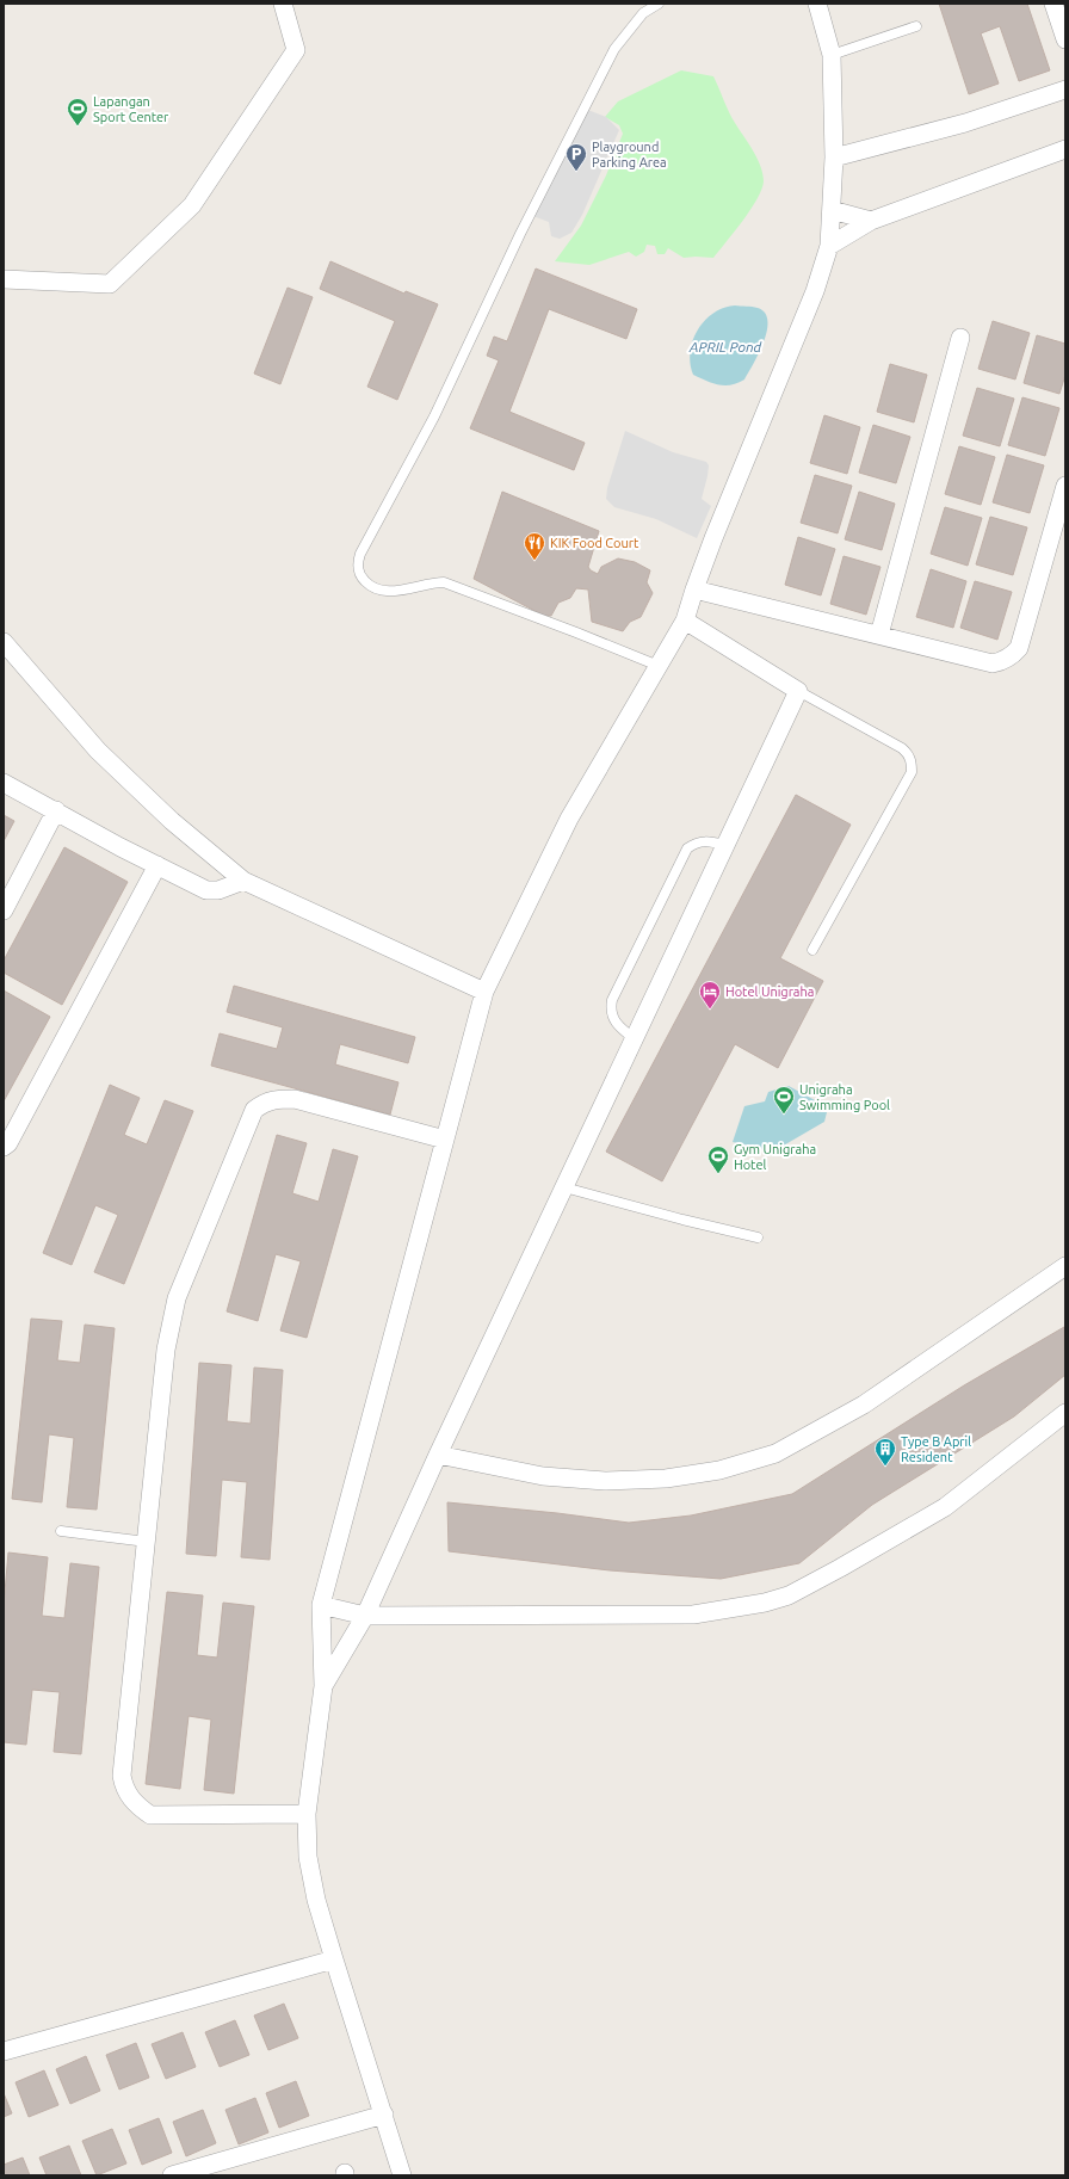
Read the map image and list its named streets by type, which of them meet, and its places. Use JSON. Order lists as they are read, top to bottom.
{
  "water": ["APRIL Pond"],
  "places": {
    "sports": ["Lapangan Sport Center", "Unigraha Swimming Pool", "Gym Unigraha Hotel"],
    "parking": ["Playground Parking Area"],
    "restaurant": ["KIK Food Court"],
    "hotel": ["Hotel Unigraha"],
    "building": ["Type B April Resident"]
  }
}
